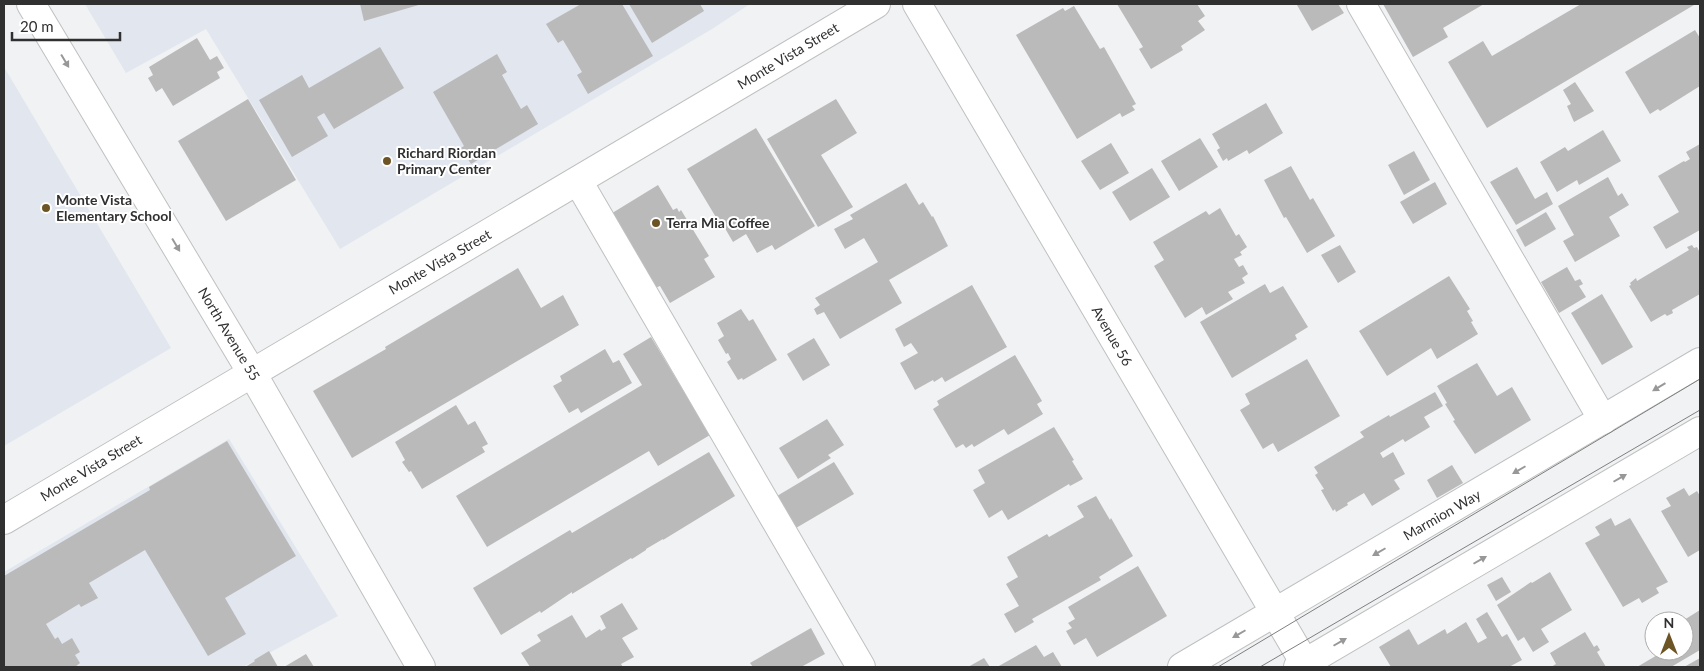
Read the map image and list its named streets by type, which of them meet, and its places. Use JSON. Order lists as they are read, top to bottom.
{
  "streets": {
    "street": [
      "Monte Vista Street",
      "North Avenue 55",
      "Avenue 56",
      "Marmion Way"
    ]
  },
  "crossings": [
    ["Monte Vista Street", "North Avenue 55"],
    ["Avenue 56", "Marmion Way"]
  ],
  "one_way": ["North Avenue 55"],
  "places": ["Richard Riordan Primary Center", "Monte Vista Elementary School", "Terra Mia Coffee"],
  "scale_bar": "20 m",
  "north": "top"
}
